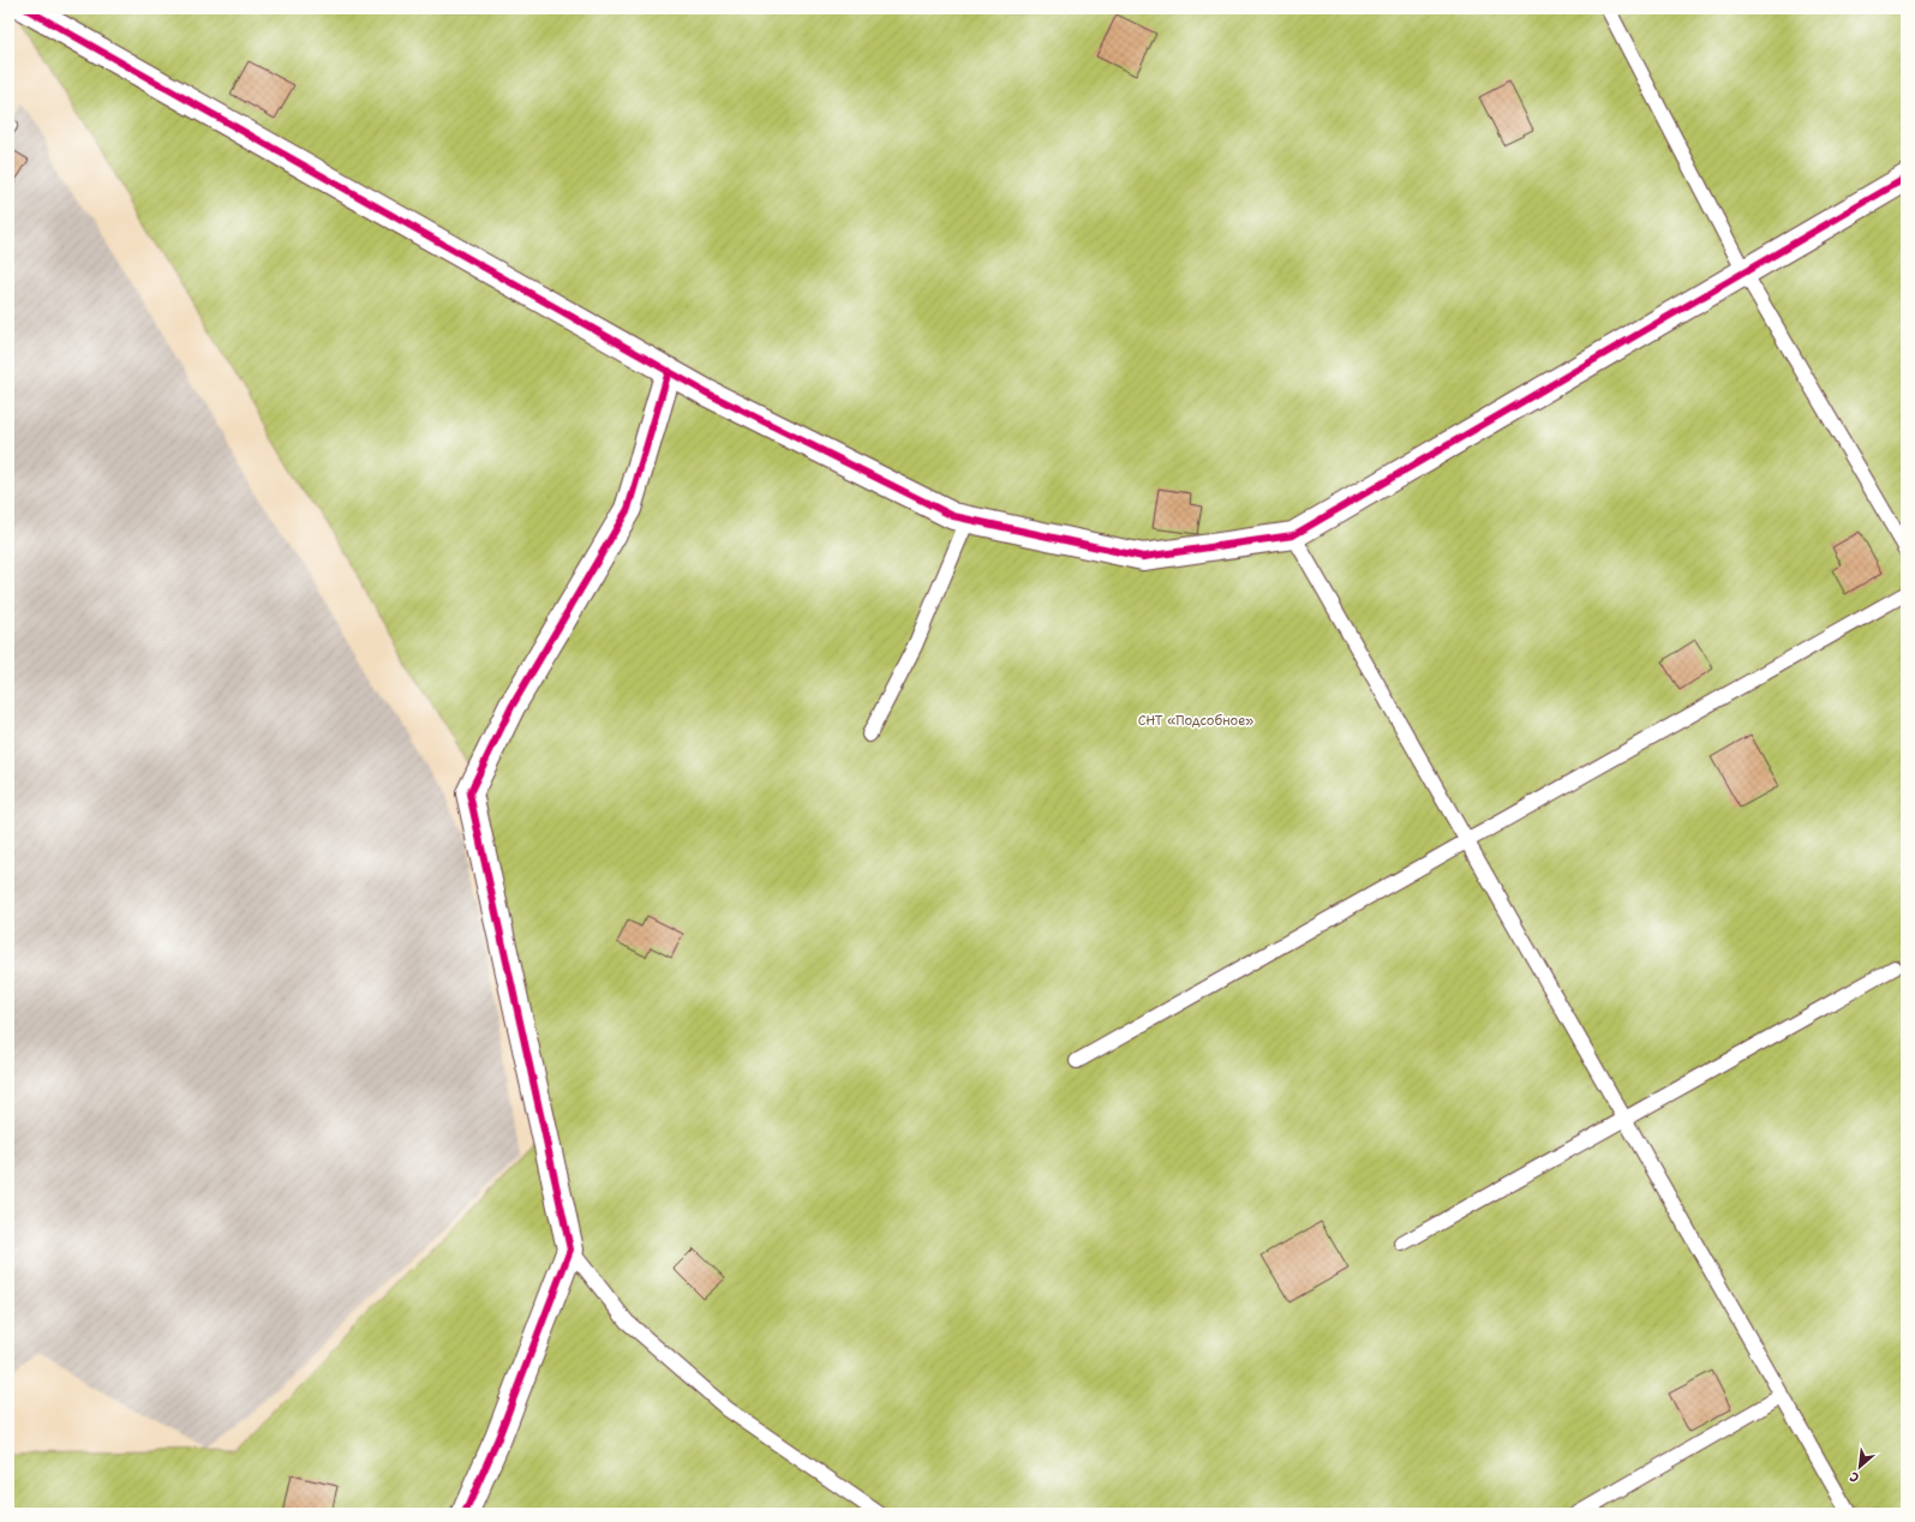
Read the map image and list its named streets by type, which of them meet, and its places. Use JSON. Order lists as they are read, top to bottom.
{
  "parks": ["СНТ «Подсобное»"],
  "north": "bottom left"
}
